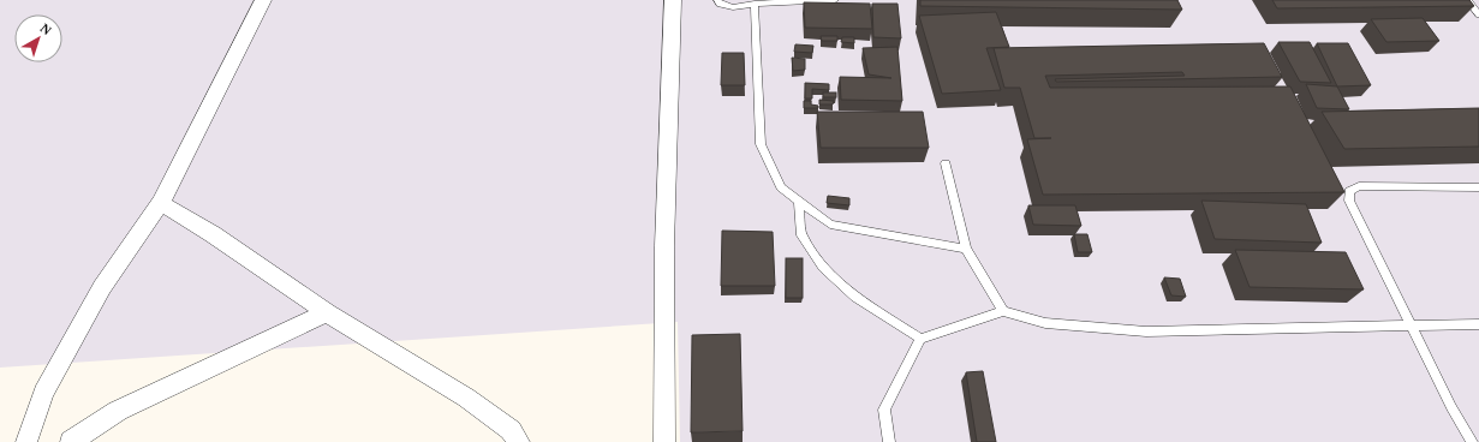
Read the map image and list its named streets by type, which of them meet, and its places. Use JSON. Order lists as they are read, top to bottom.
{
  "north": "top right"
}
